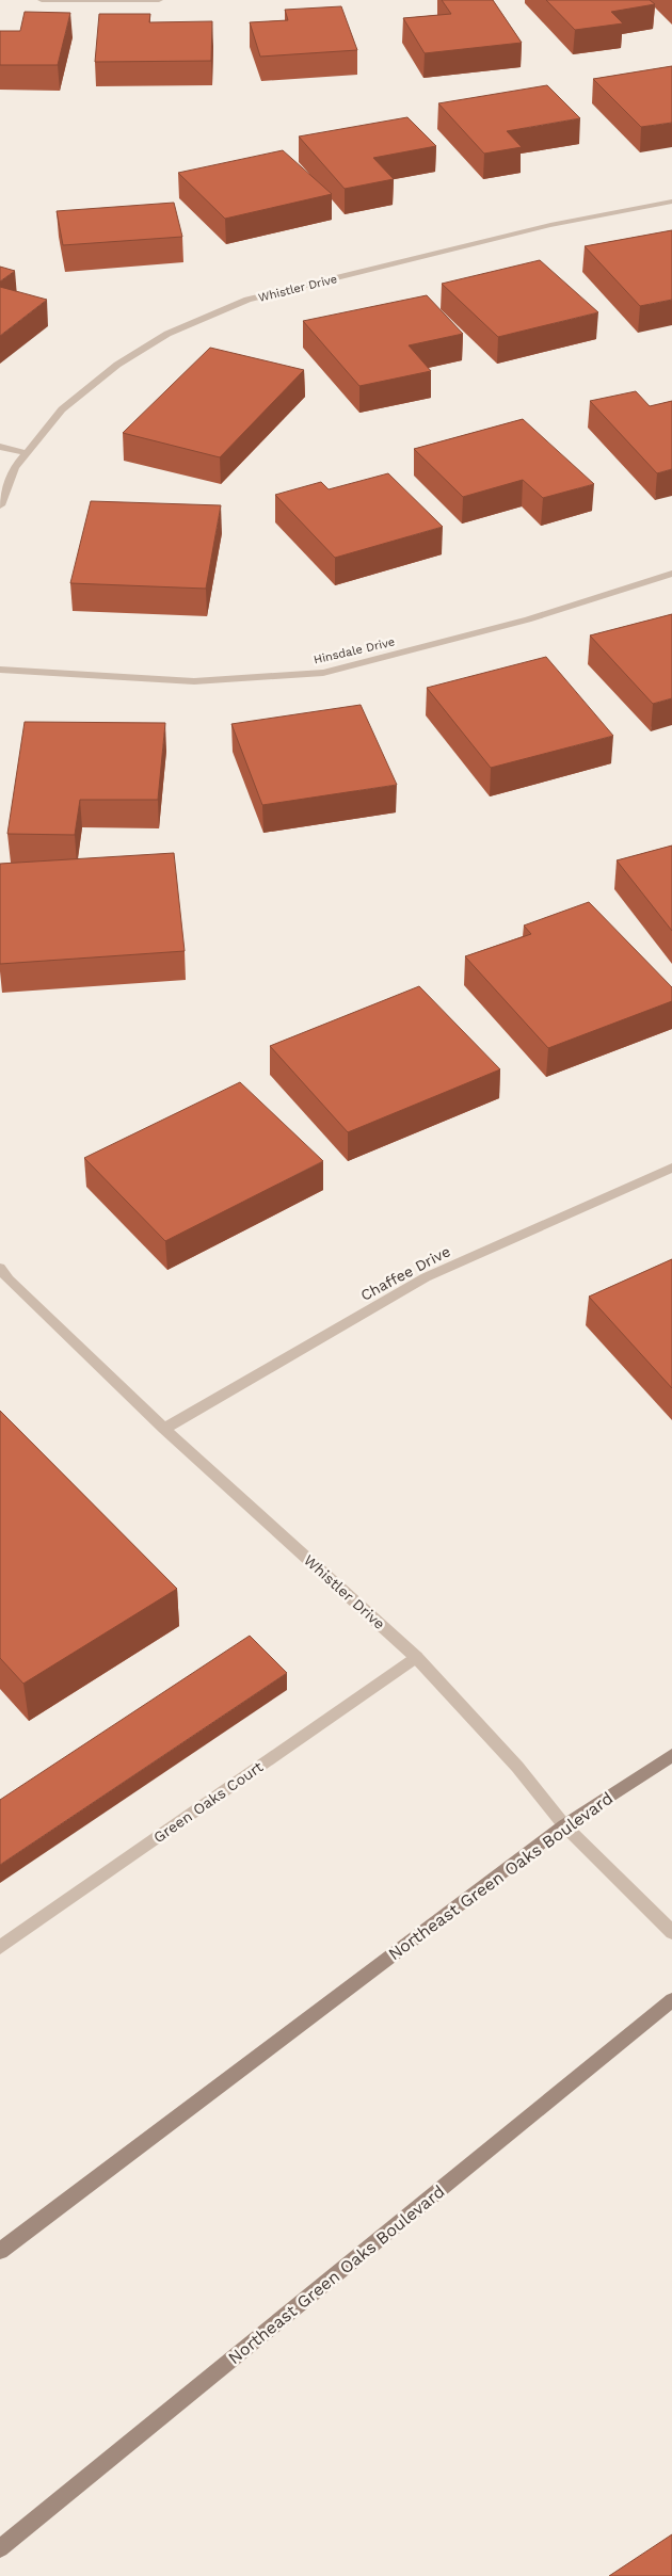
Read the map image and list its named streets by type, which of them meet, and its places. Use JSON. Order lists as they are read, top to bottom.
{
  "streets": {
    "main road": ["Northeast Green Oaks Boulevard"],
    "street": [
      "Whistler Drive",
      "Hinsdale Drive",
      "Chaffee Drive",
      "Green Oaks Court"
    ]
  },
  "crossings": [
    ["Whistler Drive", "Chaffee Drive"],
    ["Whistler Drive", "Green Oaks Court"],
    ["Whistler Drive", "Northeast Green Oaks Boulevard"]
  ]
}
